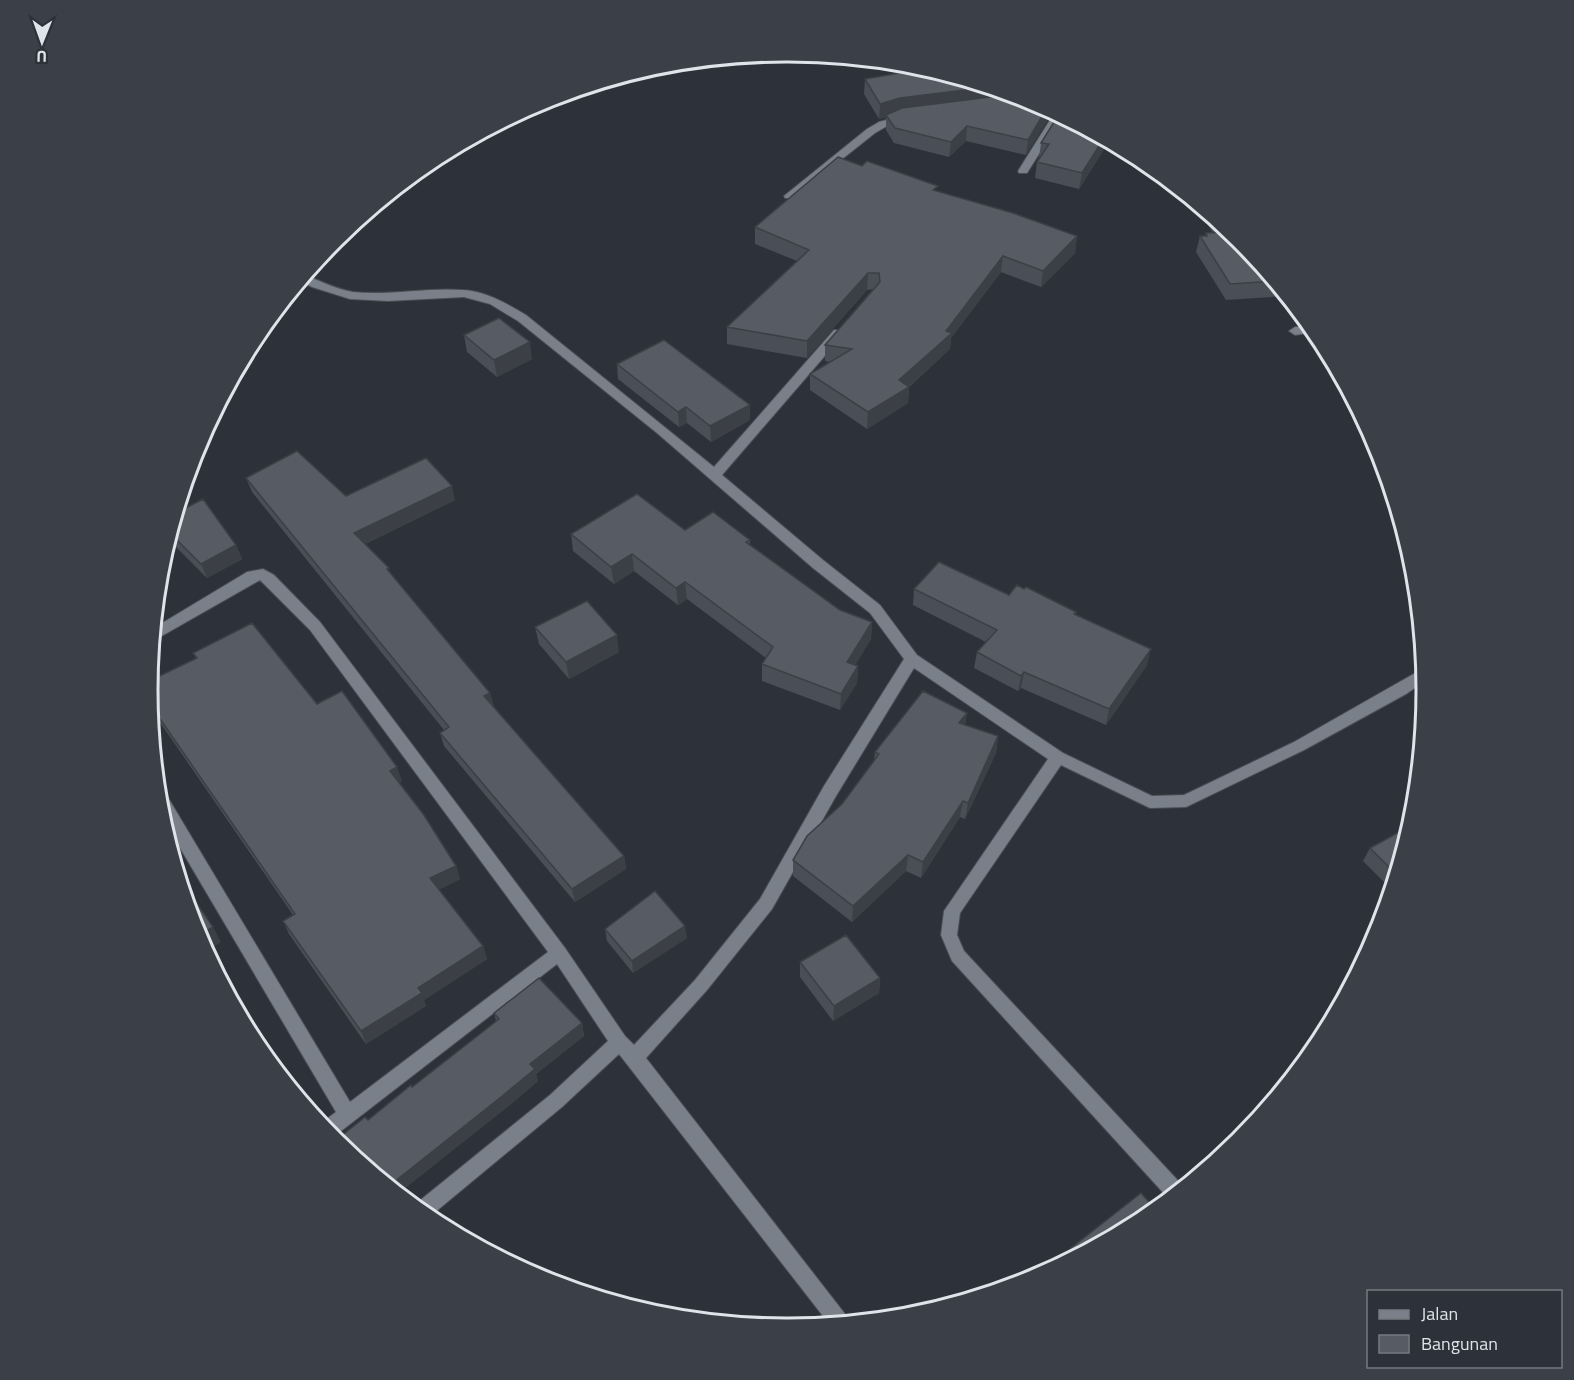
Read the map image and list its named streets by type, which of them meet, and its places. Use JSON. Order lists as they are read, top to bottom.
{
  "legend": ["Jalan", "Bangunan"],
  "north": "bottom"
}
